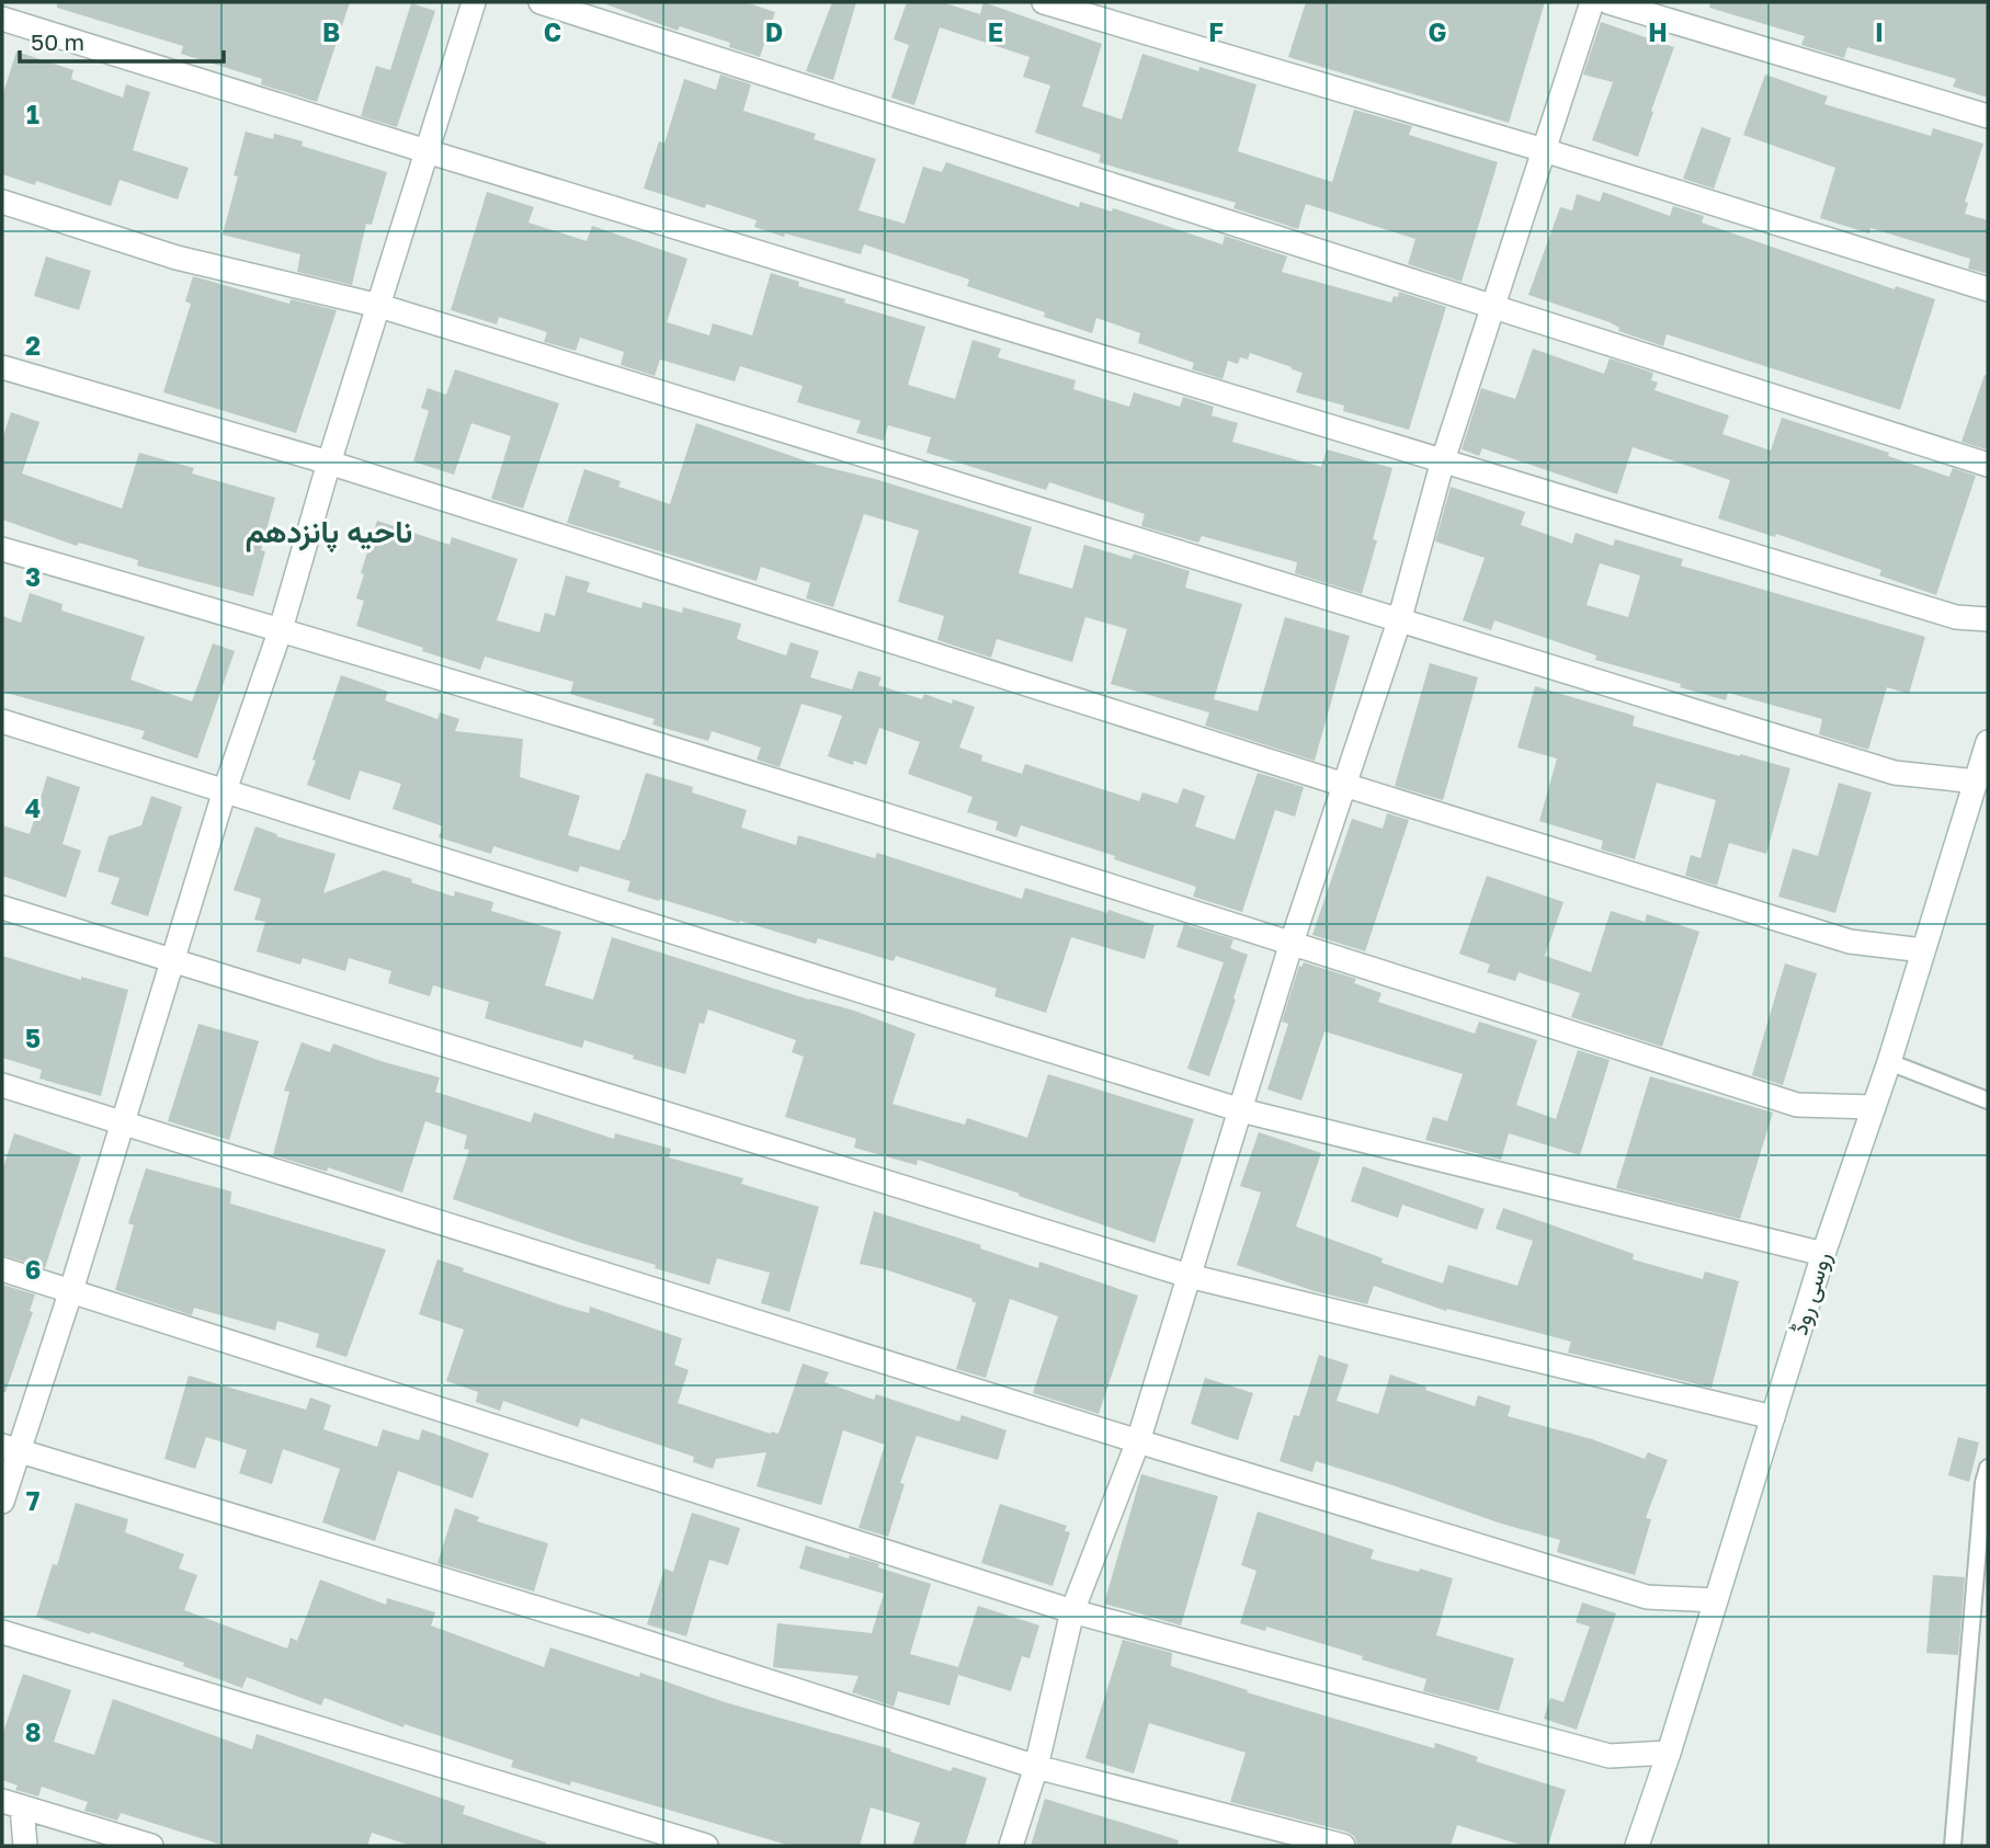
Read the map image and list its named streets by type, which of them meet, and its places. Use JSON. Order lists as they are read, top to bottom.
{
  "streets": {
    "street": ["روسی روڈ"]
  },
  "districts": ["ناحیه پانزدهم"],
  "scale_bar": "50 m",
  "grid": {
    "columns": [
      "B",
      "C",
      "D",
      "E",
      "F",
      "G",
      "H",
      "I"
    ],
    "rows": [
      "1",
      "2",
      "3",
      "4",
      "5",
      "6",
      "7",
      "8"
    ]
  }
}
